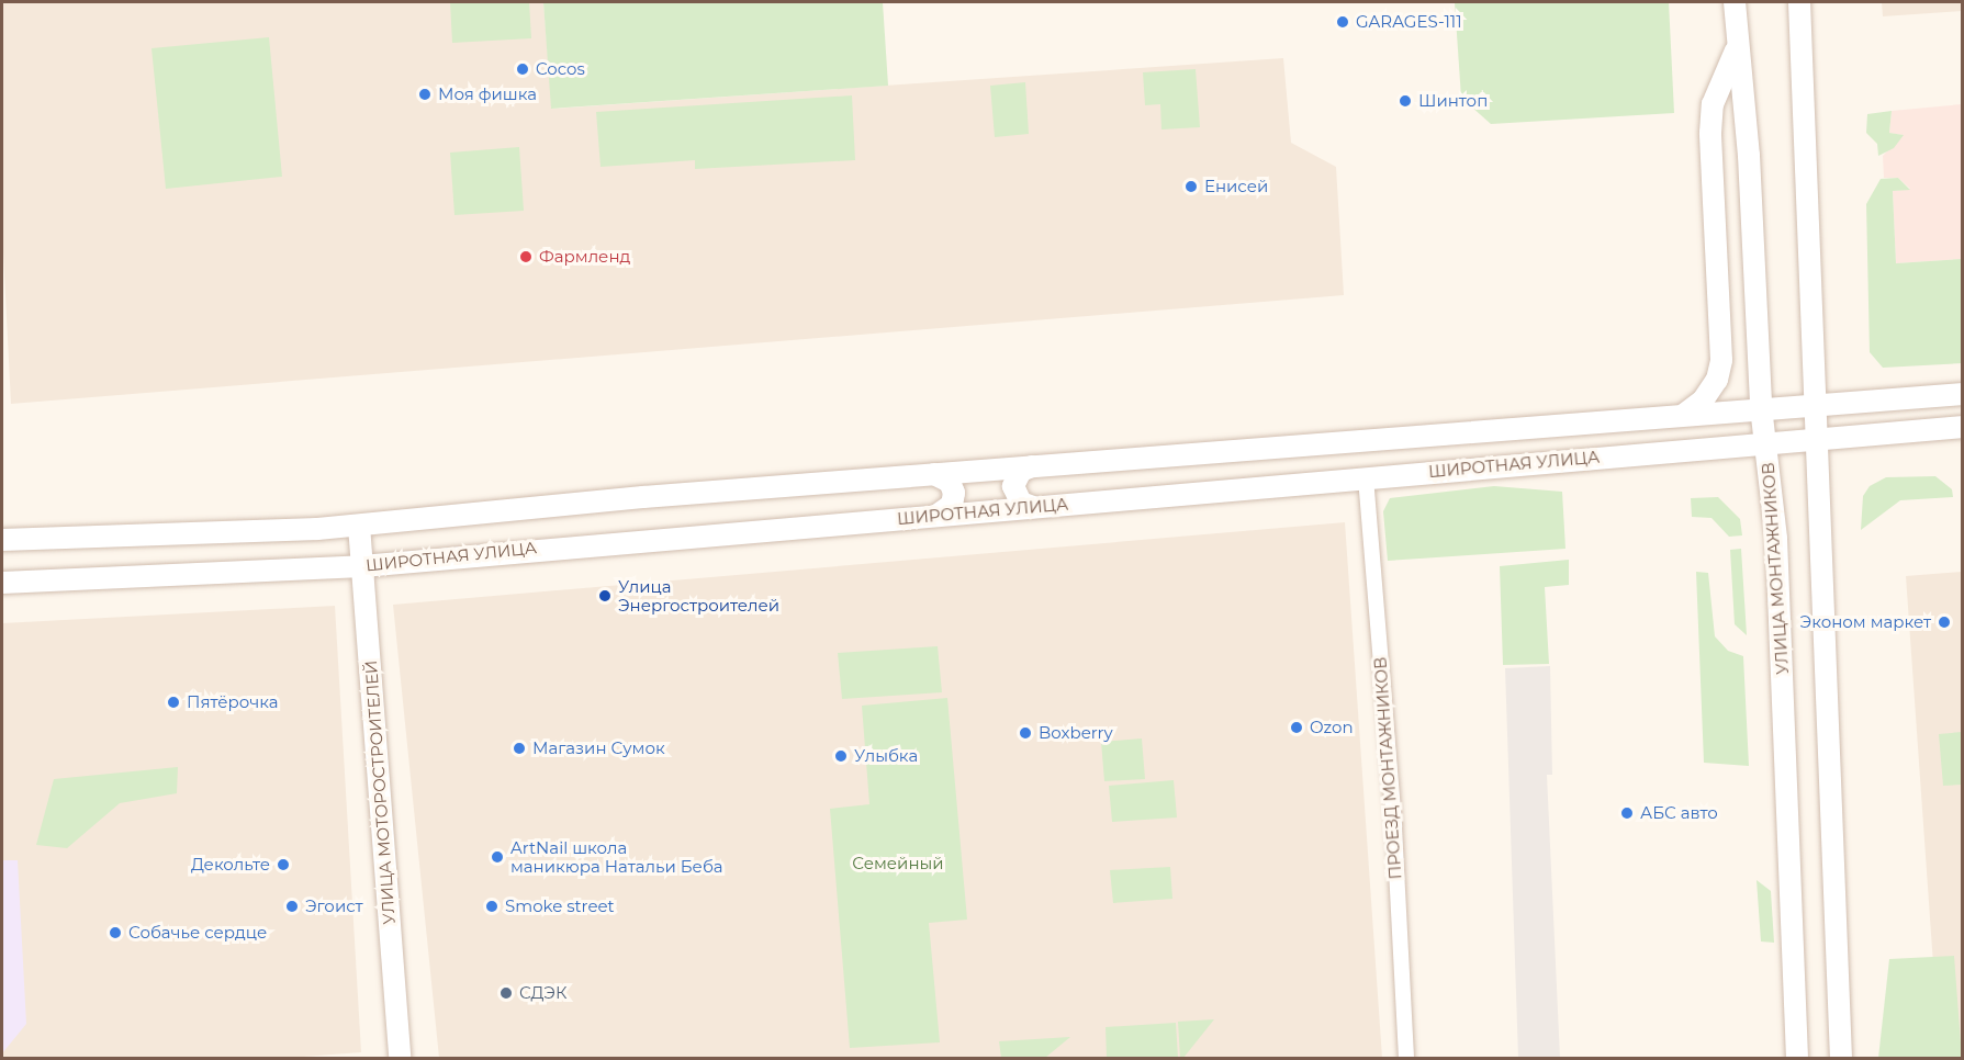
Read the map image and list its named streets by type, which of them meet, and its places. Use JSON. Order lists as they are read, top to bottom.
{
  "streets": {
    "main road": ["ШИРОТНАЯ УЛИЦА", "УЛИЦА МОНТАЖНИКОВ", "УЛИЦА МОТОРОСТРОИТЕЛЕЙ"],
    "street": ["ПРОЕЗД МОНТАЖНИКОВ"]
  },
  "crossings": [
    ["ШИРОТНАЯ УЛИЦА", "УЛИЦА МОНТАЖНИКОВ"],
    ["ШИРОТНАЯ УЛИЦА", "ПРОЕЗД МОНТАЖНИКОВ"],
    ["ШИРОТНАЯ УЛИЦА", "УЛИЦА МОТОРОСТРОИТЕЛЕЙ"]
  ],
  "parks": ["Семейный"],
  "places": [
    "GARAGES-111",
    "Cocos",
    "Моя фишка",
    "Шинтоп",
    "Енисей",
    "Фармленд",
    "Улица Энергостроителей",
    "Эконом маркет",
    "Пятёрочка",
    "Ozon",
    "Boxberry",
    "Магазин Сумок",
    "Улыбка",
    "АБС авто",
    "ArtNail школа маникюра Натальи Беба",
    "Декольте",
    "Эгоист",
    "Smoke street",
    "Собачье сердце",
    "СДЭК"
  ]
}
